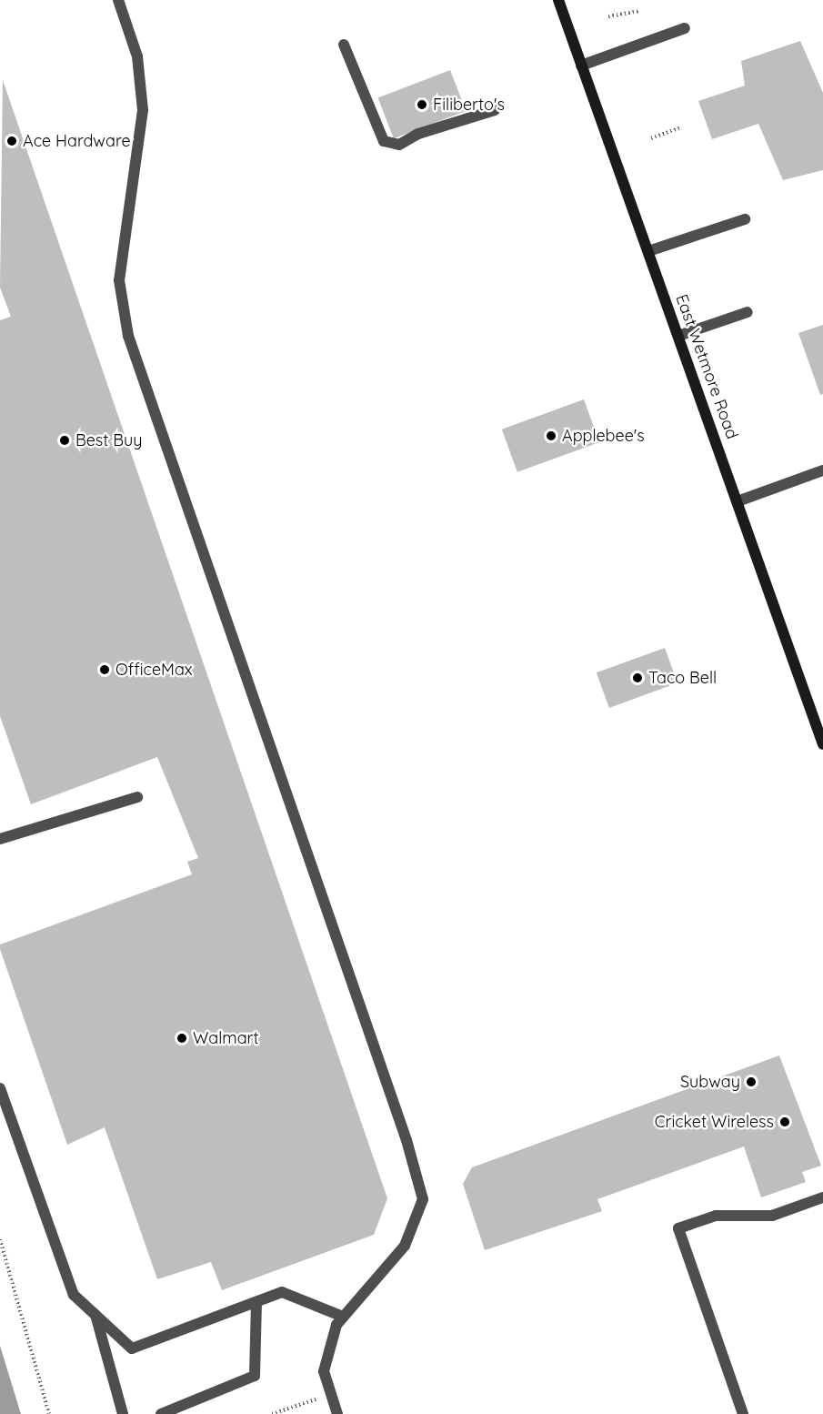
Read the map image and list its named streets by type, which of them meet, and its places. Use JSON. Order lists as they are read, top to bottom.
{
  "streets": {
    "main road": ["East Wetmore Road"]
  },
  "places": [
    "Filiberto's",
    "Ace Hardware",
    "Applebee's",
    "Best Buy",
    "OfficeMax",
    "Taco Bell",
    "Walmart",
    "Subway",
    "Cricket Wireless"
  ]
}
